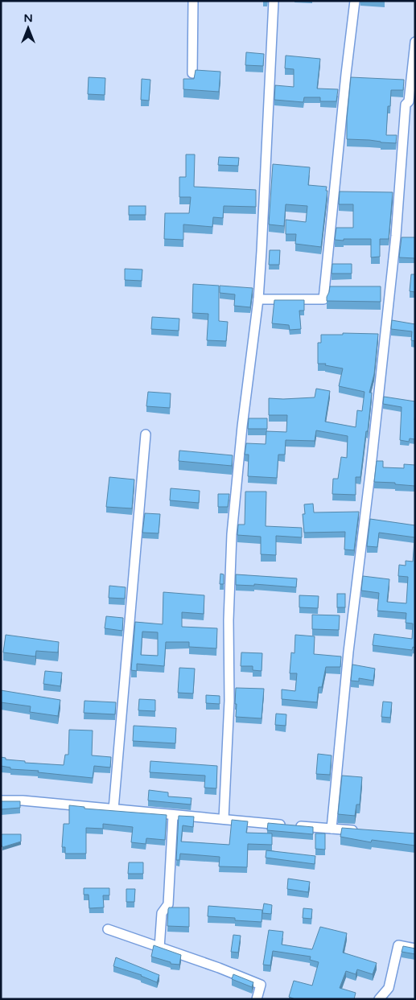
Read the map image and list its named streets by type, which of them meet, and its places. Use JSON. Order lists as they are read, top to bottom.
{
  "north": "top"
}
